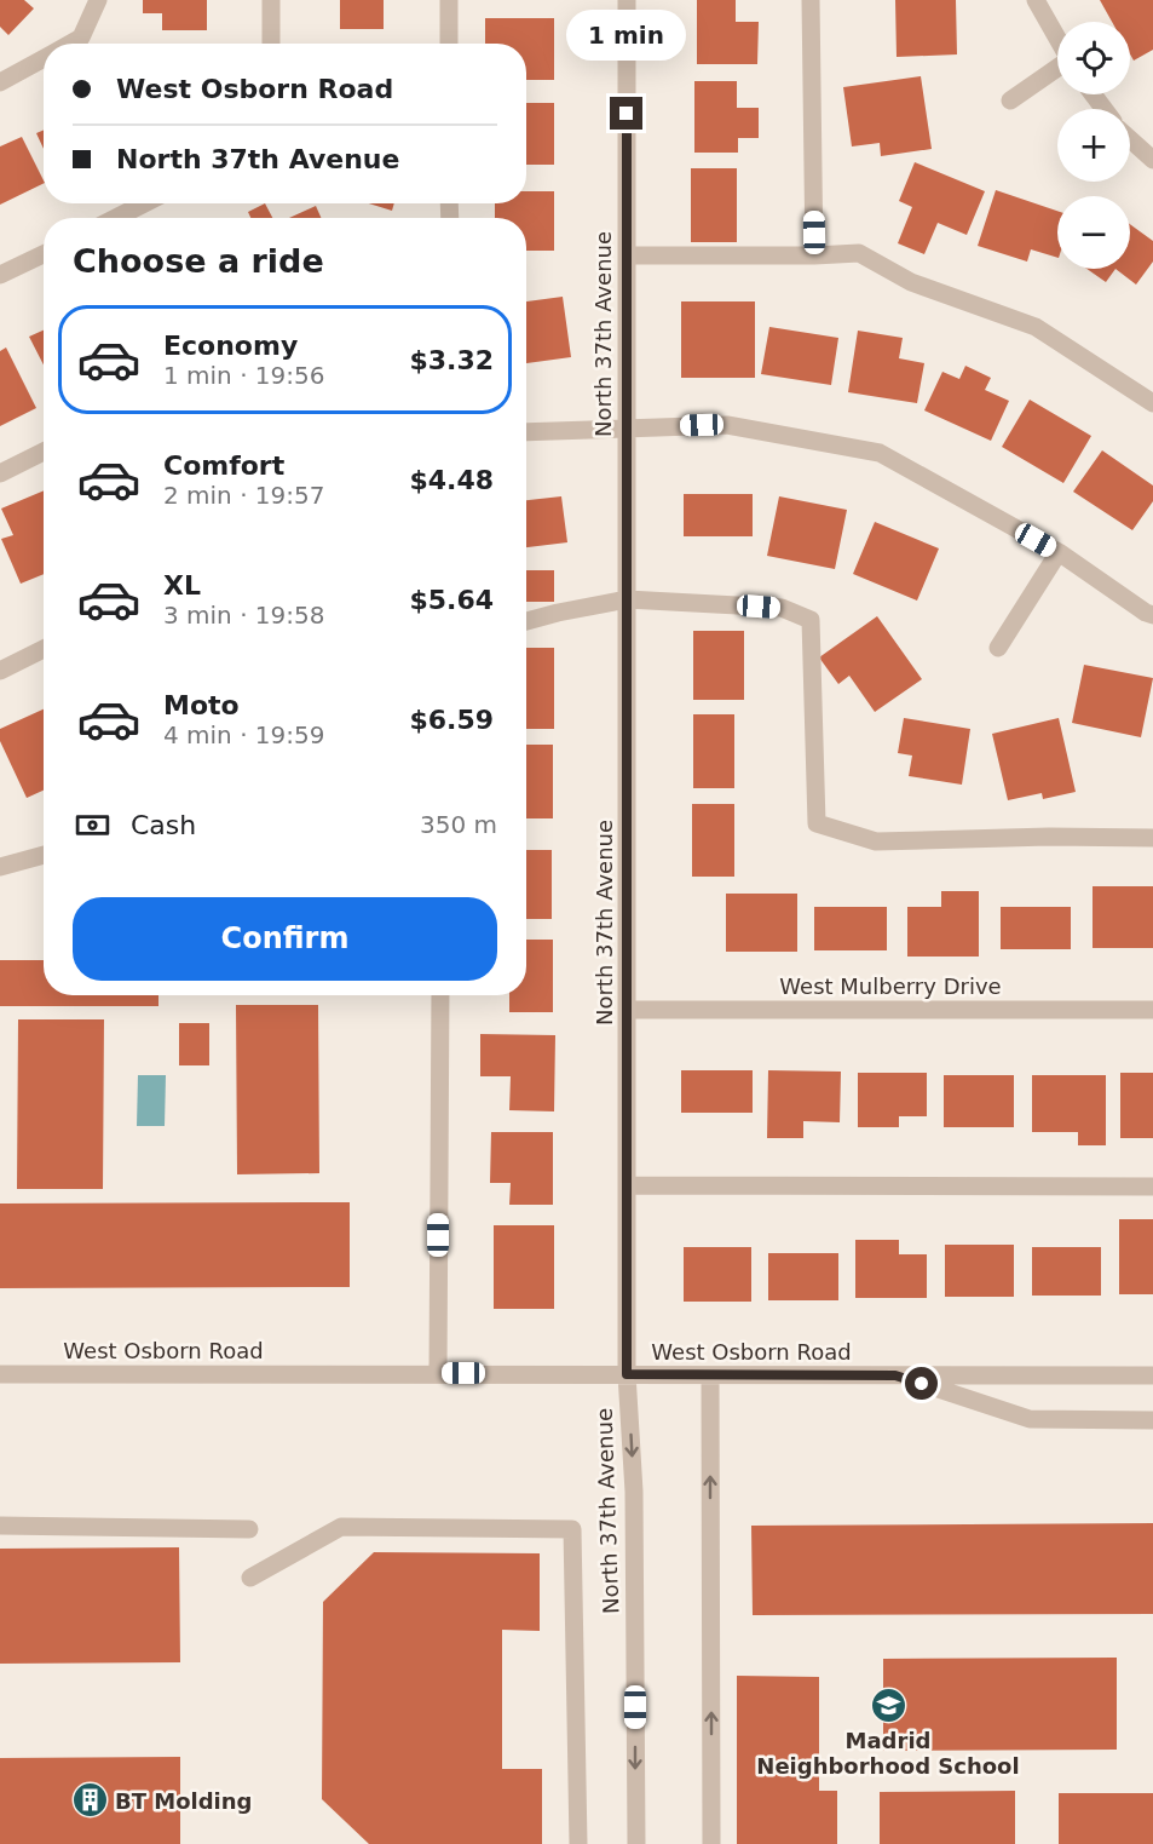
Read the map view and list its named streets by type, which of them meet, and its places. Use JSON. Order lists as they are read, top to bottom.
{
  "streets": {
    "street": ["North 37th Avenue", "West Mulberry Drive", "West Osborn Road"]
  },
  "crossings": [
    ["North 37th Avenue", "West Mulberry Drive"],
    ["North 37th Avenue", "West Osborn Road"]
  ],
  "places": {
    "school or university": ["Madrid Neighborhood School"],
    "building": ["BT Molding"]
  },
  "page": {
    "bubble": "1 min",
    "map_buttons": ["+", "−"],
    "banner": ["West Osborn Road", "North 37th Avenue"],
    "heading": "Choose a ride",
    "list": [
      {
        "name": "Economy",
        "note": "1 min · 19:56",
        "value": "$3.32"
      },
      {
        "name": "Comfort",
        "note": "2 min · 19:57",
        "value": "$4.48"
      },
      {
        "name": "XL",
        "note": "3 min · 19:58",
        "value": "$5.64"
      },
      {
        "name": "Moto",
        "note": "4 min · 19:59",
        "value": "$6.59"
      }
    ],
    "pay": ["Cash", "350 m"],
    "buttons": "Confirm"
  }
}
